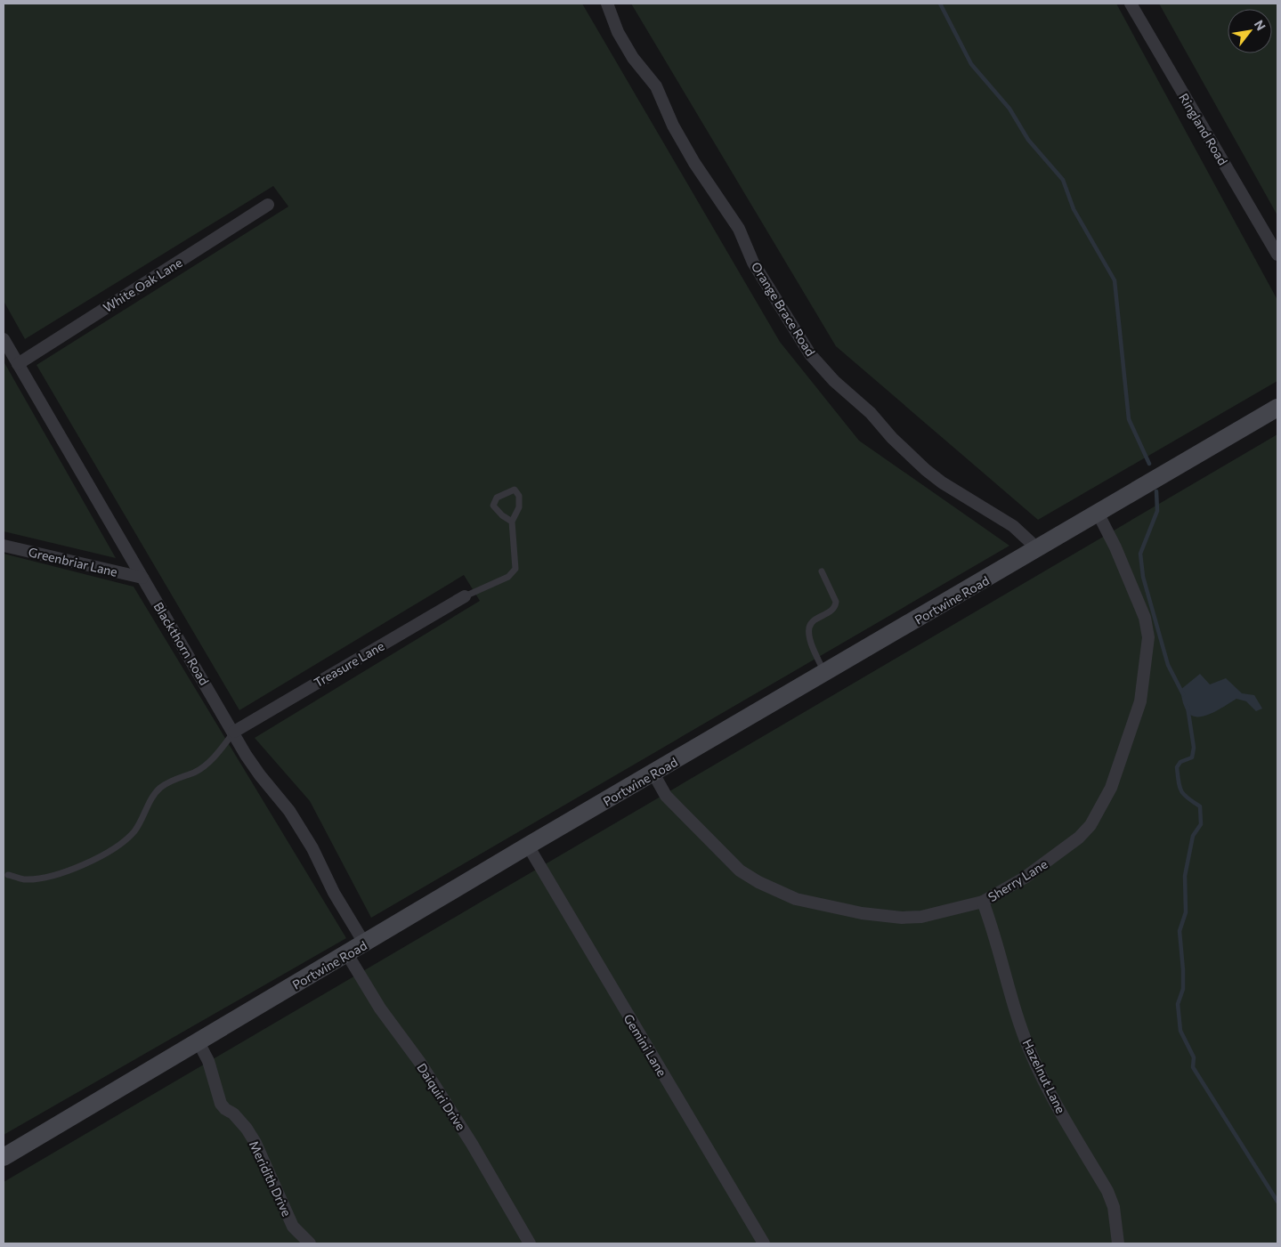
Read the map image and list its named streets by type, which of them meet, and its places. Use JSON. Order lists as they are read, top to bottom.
{
  "streets": {
    "street": [
      "Ringland Road",
      "White Oak Lane",
      "Orange Brace Road",
      "Greenbriar Lane",
      "Portwine Road",
      "Blackthorn Road",
      "Treasure Lane",
      "Sherry Lane",
      "Gemini Lane",
      "Hazelnut Lane",
      "Daiquiri Drive",
      "Meridith Drive"
    ]
  },
  "crossings": [
    ["White Oak Lane", "Blackthorn Road"],
    ["Orange Brace Road", "Portwine Road"],
    ["Greenbriar Lane", "Blackthorn Road"],
    ["Portwine Road", "Blackthorn Road"],
    ["Portwine Road", "Sherry Lane"],
    ["Portwine Road", "Gemini Lane"],
    ["Portwine Road", "Daiquiri Drive"],
    ["Portwine Road", "Meridith Drive"],
    ["Blackthorn Road", "Treasure Lane"],
    ["Sherry Lane", "Hazelnut Lane"]
  ],
  "north": "top right"
}
